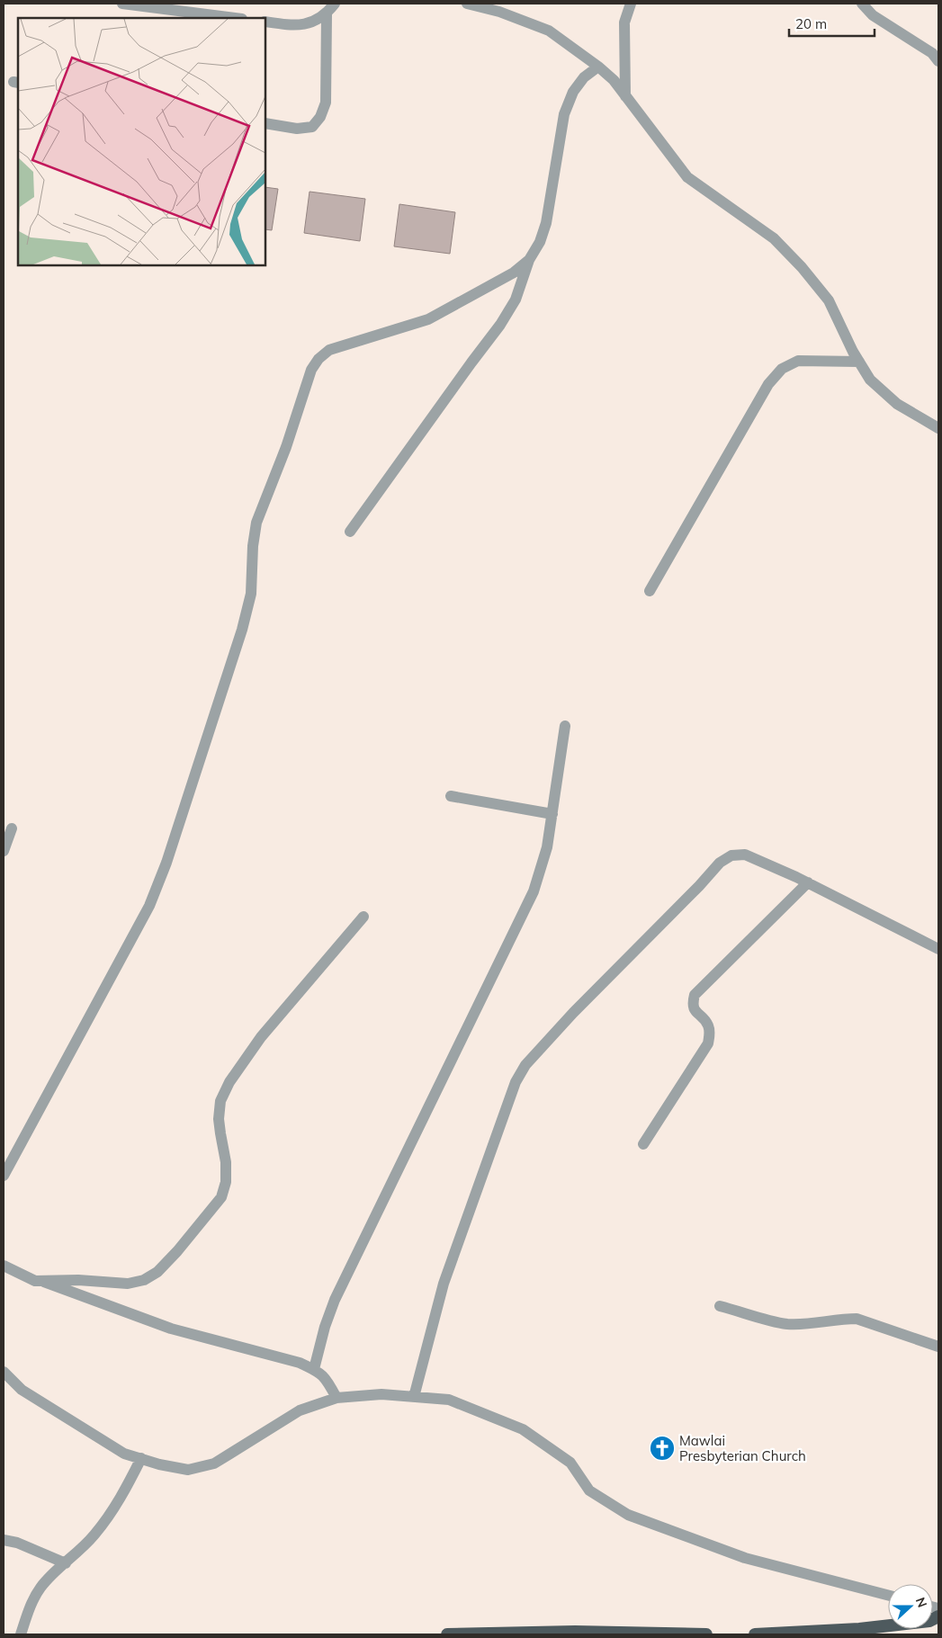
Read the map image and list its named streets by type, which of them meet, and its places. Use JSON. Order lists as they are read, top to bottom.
{
  "places": {
    "church": ["Mawlai Presbyterian Church"]
  },
  "scale_bar": "20 m",
  "north": "right"
}
